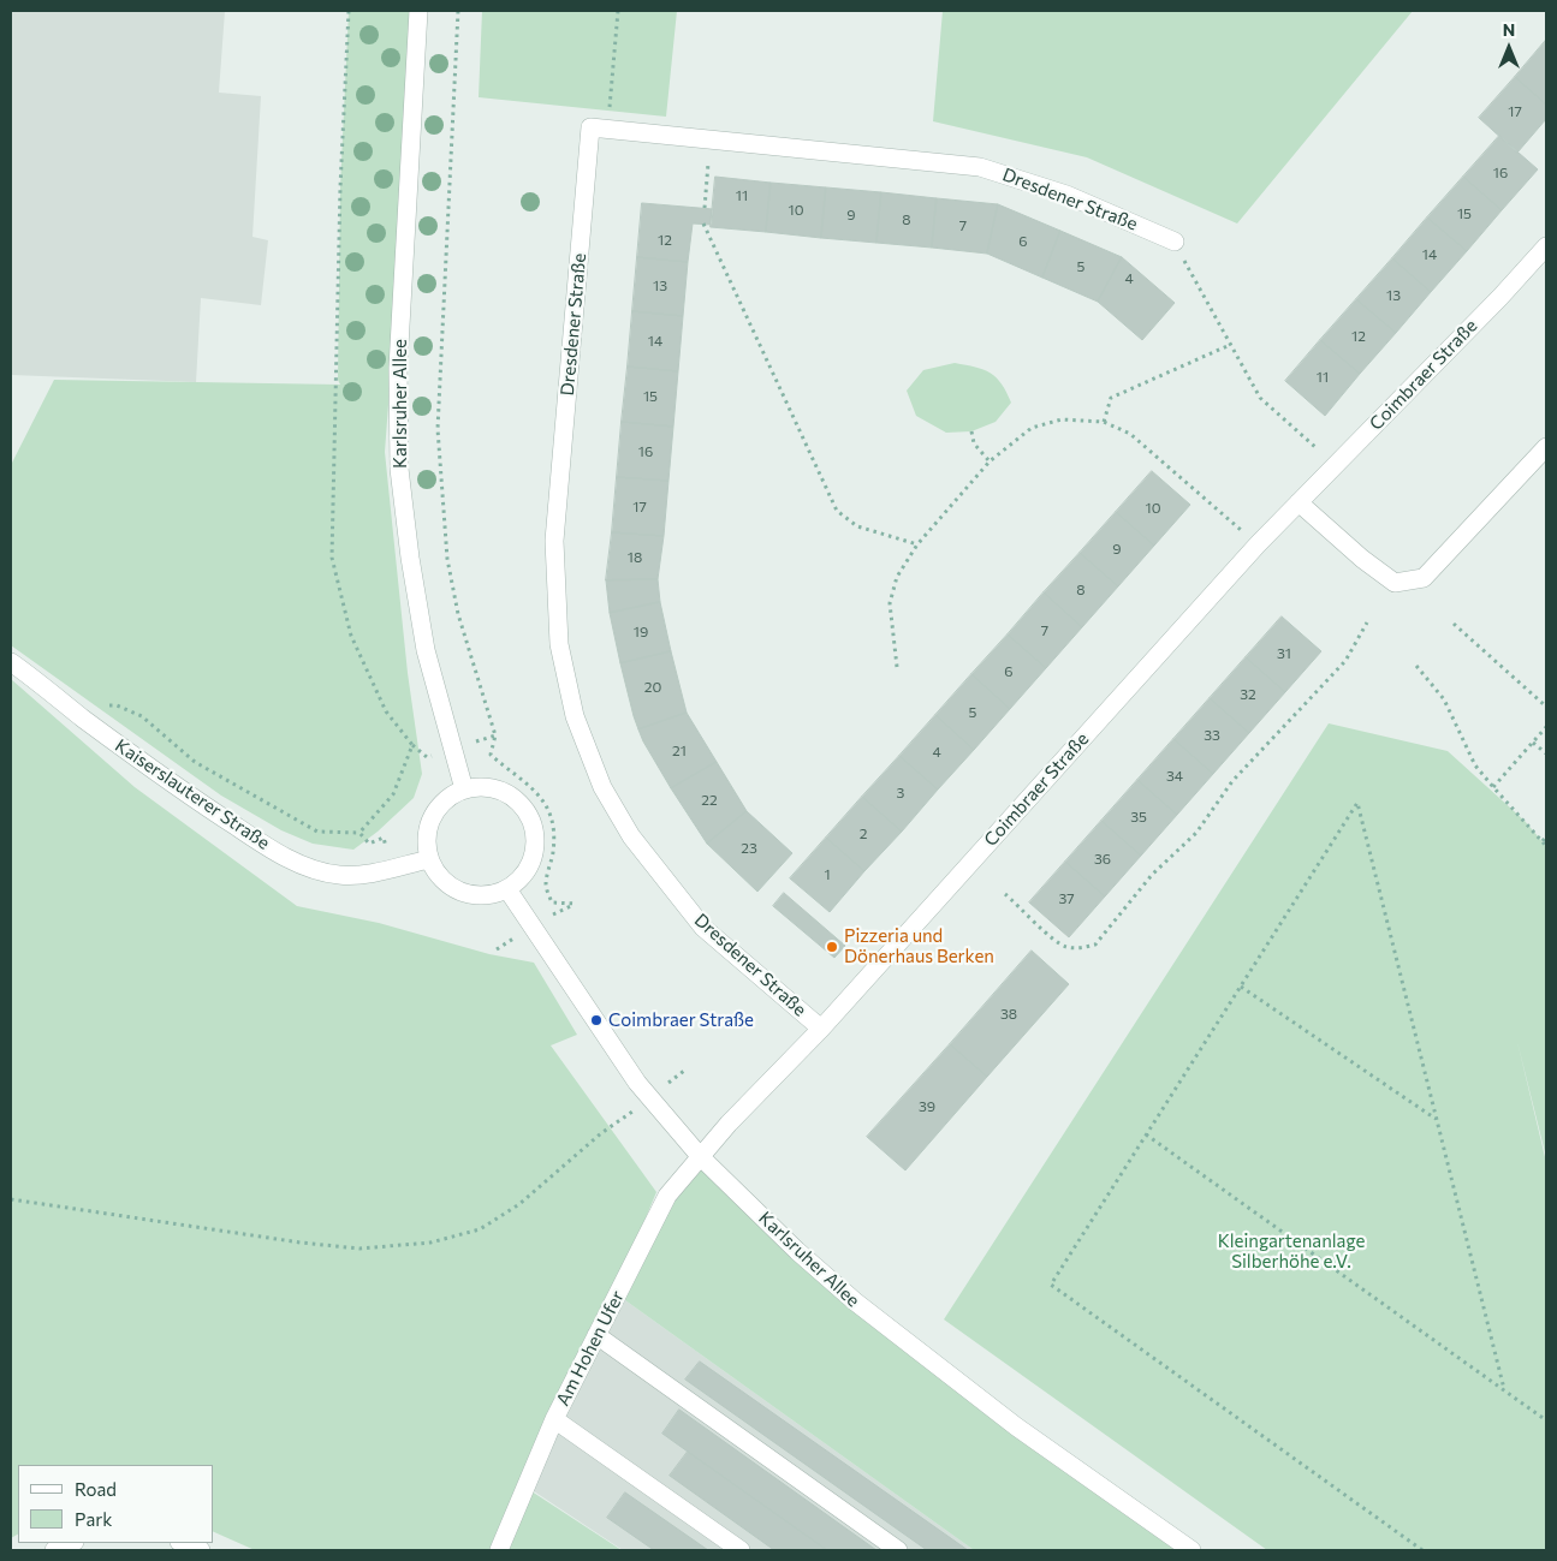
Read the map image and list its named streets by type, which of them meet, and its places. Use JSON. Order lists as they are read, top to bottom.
{
  "streets": {
    "street": [
      "Dresdener Straße",
      "Coimbraer Straße",
      "Karlsruher Allee",
      "Kaiserslauterer Straße",
      "Am Hohen Ufer"
    ]
  },
  "crossings": [
    ["Dresdener Straße", "Coimbraer Straße"],
    ["Coimbraer Straße", "Karlsruher Allee"],
    ["Coimbraer Straße", "Am Hohen Ufer"],
    ["Karlsruher Allee", "Kaiserslauterer Straße"],
    ["Karlsruher Allee", "Am Hohen Ufer"]
  ],
  "parks": ["Kleingartenanlage Silberhöhe e.V."],
  "places": ["Pizzeria und Dönerhaus Berken", "Coimbraer Straße"],
  "house_numbers": [
    "17",
    "16",
    "11",
    "10",
    "15",
    "9",
    "8",
    "7",
    "12",
    "6",
    "14",
    "5",
    "4",
    "13",
    "13",
    "12",
    "14",
    "11",
    "15",
    "16",
    "17",
    "10",
    "9",
    "18",
    "8",
    "7",
    "19",
    "31",
    "6",
    "20",
    "32",
    "5",
    "33",
    "21",
    "4",
    "34",
    "3",
    "22",
    "35",
    "2",
    "23",
    "36",
    "1",
    "37",
    "38",
    "39"
  ],
  "legend": ["Road", "Park"],
  "north": "top"
}
